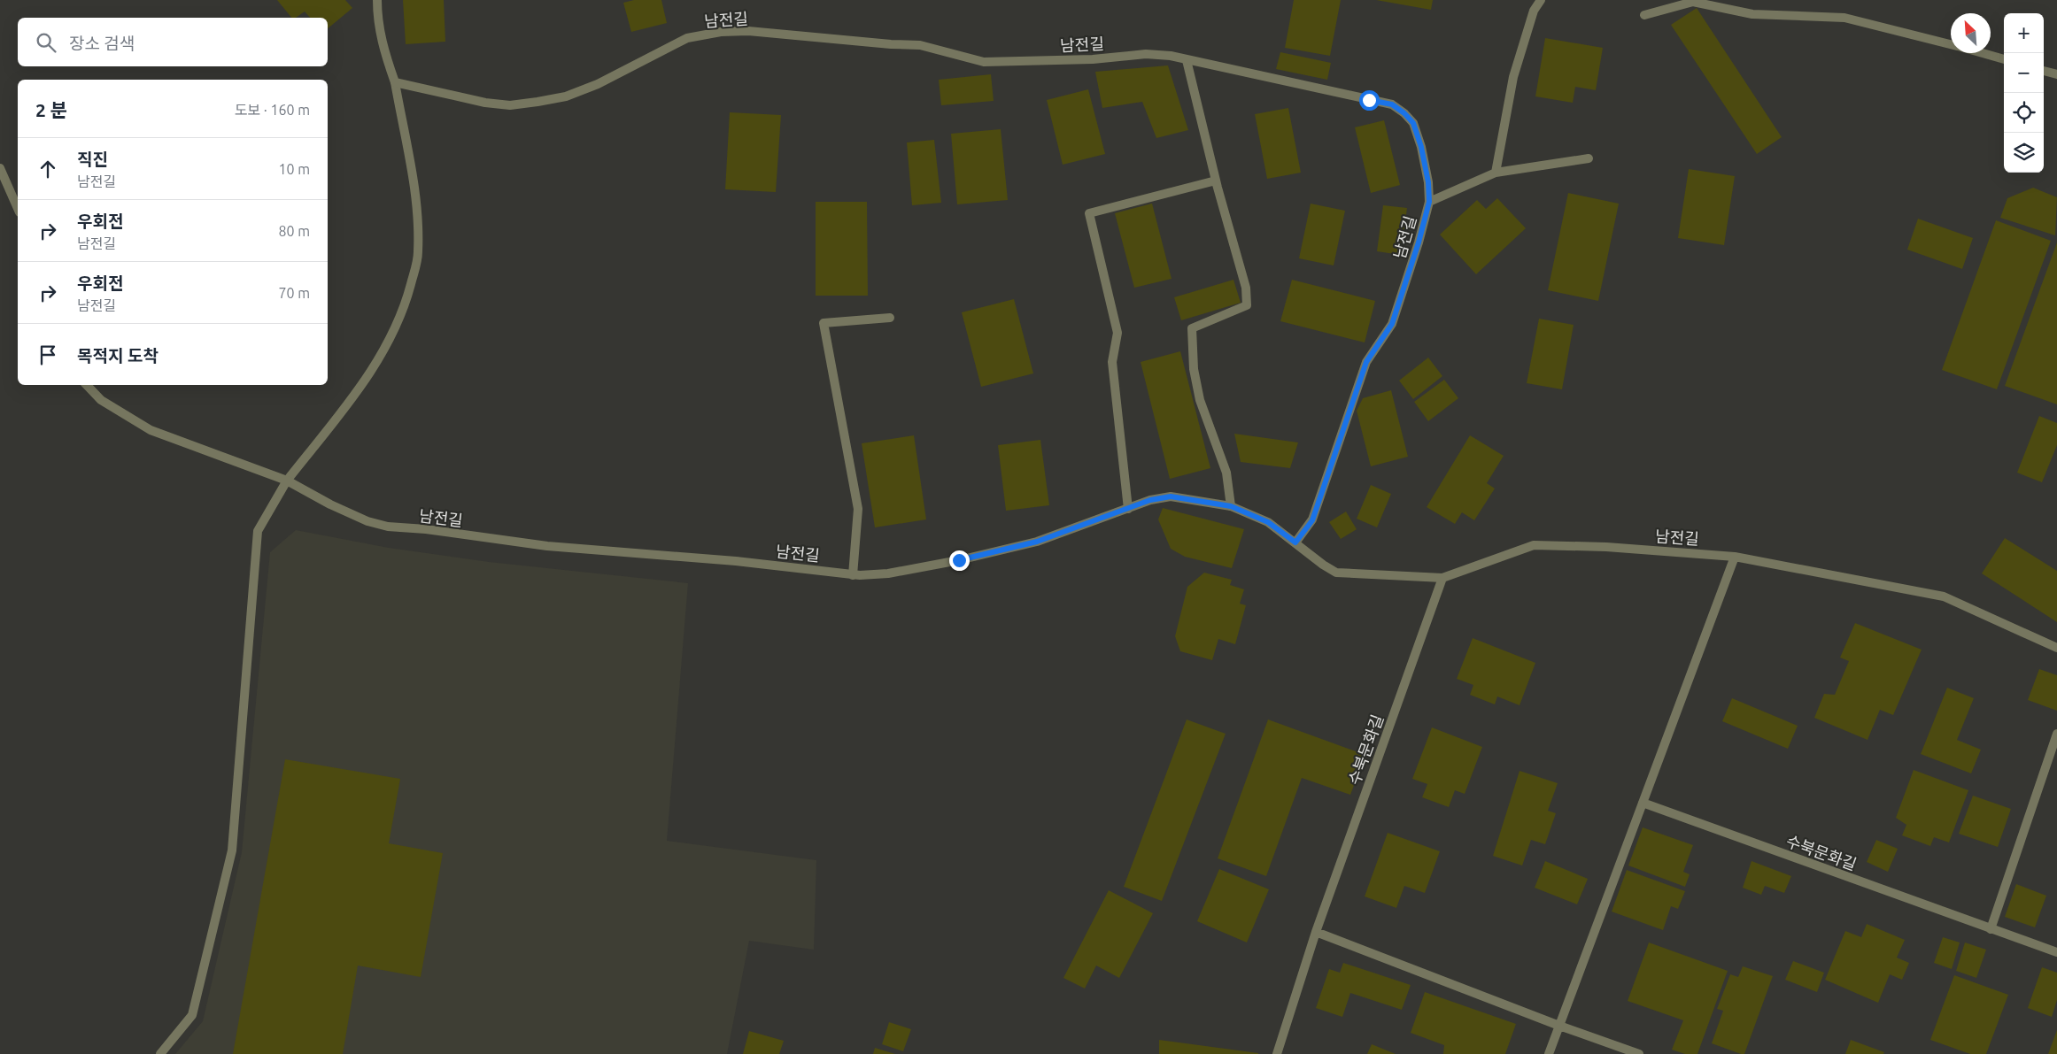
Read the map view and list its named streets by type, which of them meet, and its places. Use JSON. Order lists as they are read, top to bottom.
{
  "streets": {
    "street": ["남전길", "수북문화길"]
  },
  "crossings": [
    ["남전길", "수북문화길"]
  ],
  "north": "top left",
  "page": {
    "map_buttons": ["+", "−"],
    "search": "장소 검색",
    "heading": ["2 분", "도보 · 160 m"],
    "list": [
      ["직진", "남전길", "10 m"],
      ["우회전", "남전길", "80 m"],
      ["우회전", "남전길", "70 m"],
      "목적지 도착"
    ]
  }
}
